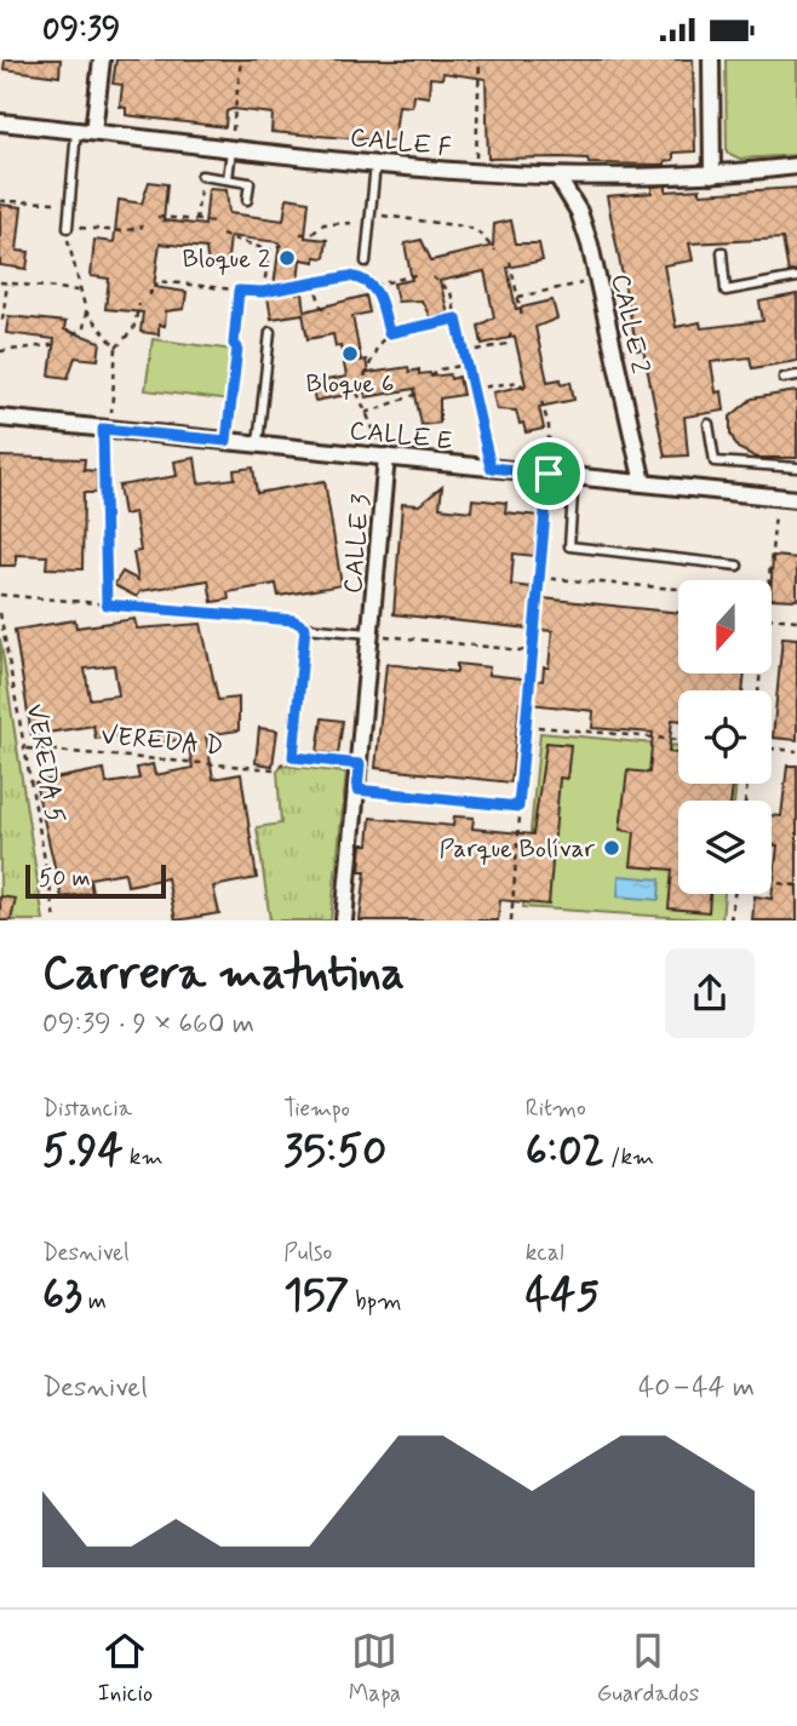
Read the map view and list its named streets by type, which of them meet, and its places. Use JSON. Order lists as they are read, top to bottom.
{
  "streets": {
    "street": [
      "CALLE F",
      "CALLE 2",
      "CALLE E",
      "CALLE 3"
    ],
    "path": ["VEREDA D", "VEREDA 5"]
  },
  "crossings": [
    ["CALLE F", "CALLE 2"],
    ["CALLE 2", "CALLE E"],
    ["CALLE E", "CALLE 3"],
    ["VEREDA D", "VEREDA 5"]
  ],
  "places": ["Bloque 2", "Bloque 6", "Parque Bolívar"],
  "scale_bar": "50 m",
  "north": "bottom",
  "page": {
    "status": "09:39",
    "scale": "50 m",
    "heading": ["Carrera matutina", "09:39 · 9 × 660 m"],
    "stats": [
      ["Distancia", "5.94 km"],
      ["Tiempo", "35:50"],
      ["Ritmo", "6:02 /km"],
      ["Desnivel", "63 m"],
      ["Pulso", "157 bpm"],
      ["kcal", "445"]
    ],
    "chart": ["Desnivel", "40–44 m"],
    "tabs": ["Inicio", "Mapa", "Guardados"]
  }
}
